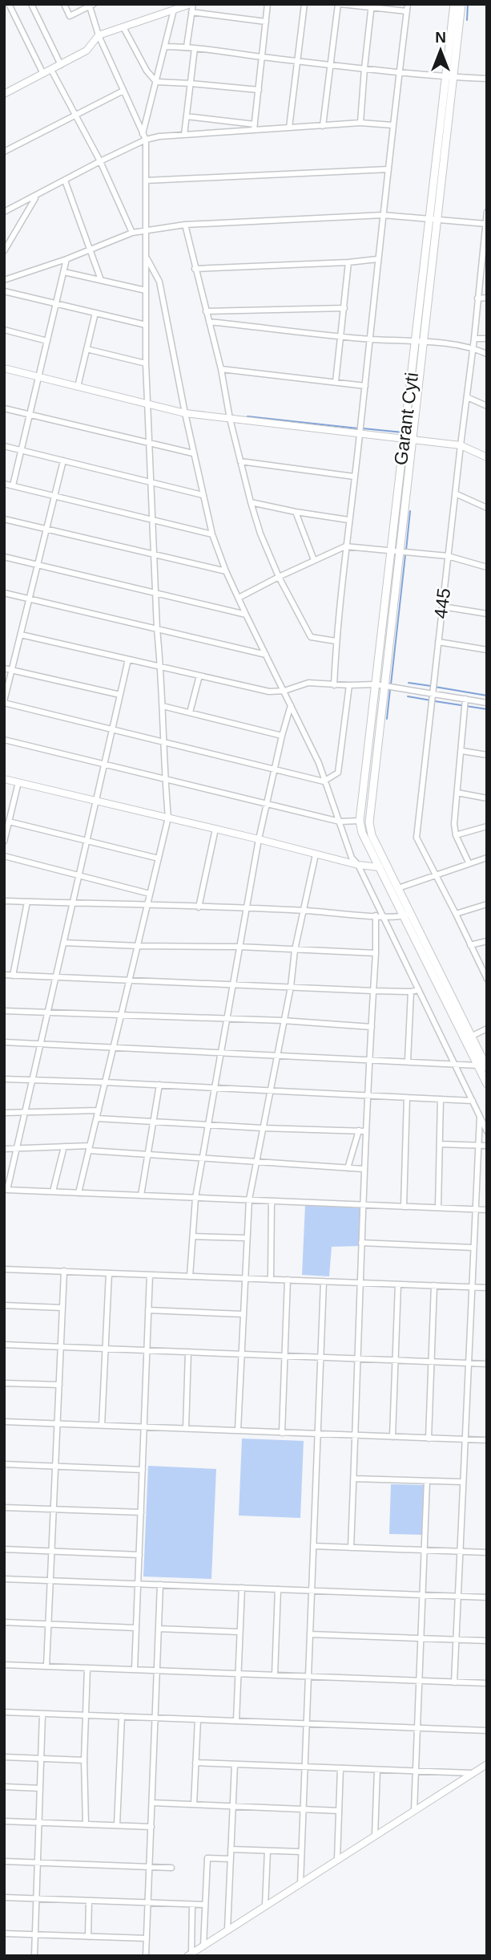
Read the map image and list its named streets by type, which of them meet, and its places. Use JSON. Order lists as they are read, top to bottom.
{
  "streets": {
    "main road": ["Garant Cyti"],
    "street": ["445"]
  },
  "north": "top"
}
